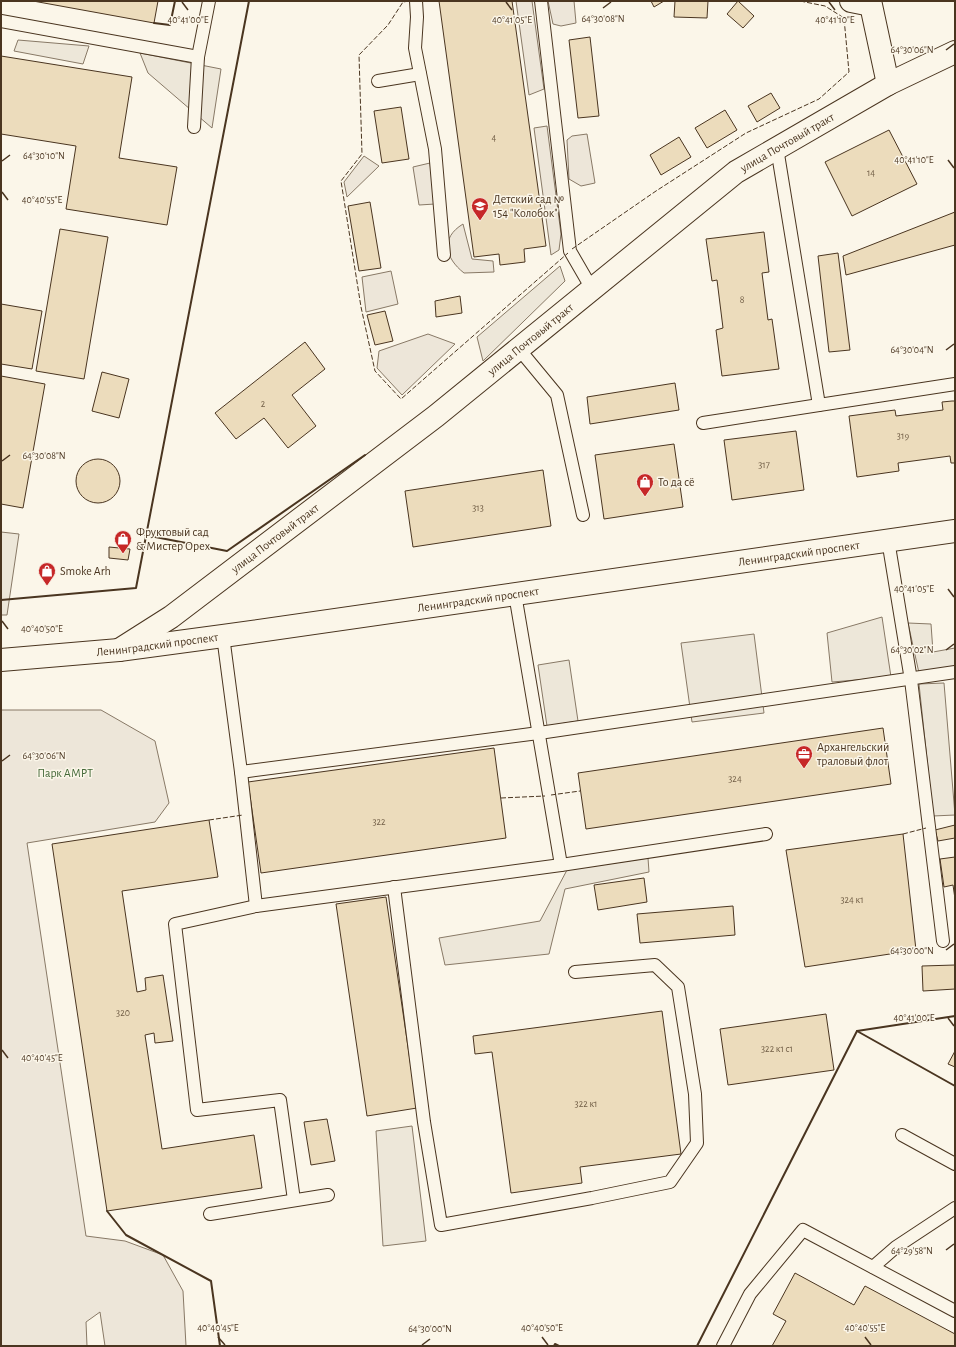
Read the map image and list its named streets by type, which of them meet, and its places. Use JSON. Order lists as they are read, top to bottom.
{
  "streets": {
    "street": ["улица Почтовый тракт", "Ленинградский проспект"]
  },
  "crossings": [
    ["улица Почтовый тракт", "Ленинградский проспект"]
  ],
  "parks": ["Парк АМРТ"],
  "places": {
    "school or university": ["Детский сад № 154 \"Колобок\""],
    "shop": ["То да сё", "Фруктовый сад & Мистер Орех", "Smoke Arh"],
    "office": ["Архангельский траловый флот"]
  },
  "house_numbers": [
    "4",
    "14",
    "8",
    "2",
    "319",
    "317",
    "313",
    "324",
    "322",
    "324 к1",
    "320",
    "322 к1 с1",
    "322 к1"
  ],
  "coordinates": [
    "64°30'08\"N",
    "40°41'00\"E",
    "40°41'05\"E",
    "40°41'10\"E",
    "64°30'06\"N",
    "64°30'10\"N",
    "40°40'55\"E",
    "64°30'04\"N",
    "40°40'50\"E",
    "64°30'02\"N",
    "64°30'00\"N",
    "40°40'45\"E",
    "64°29'58\"N"
  ]
}
